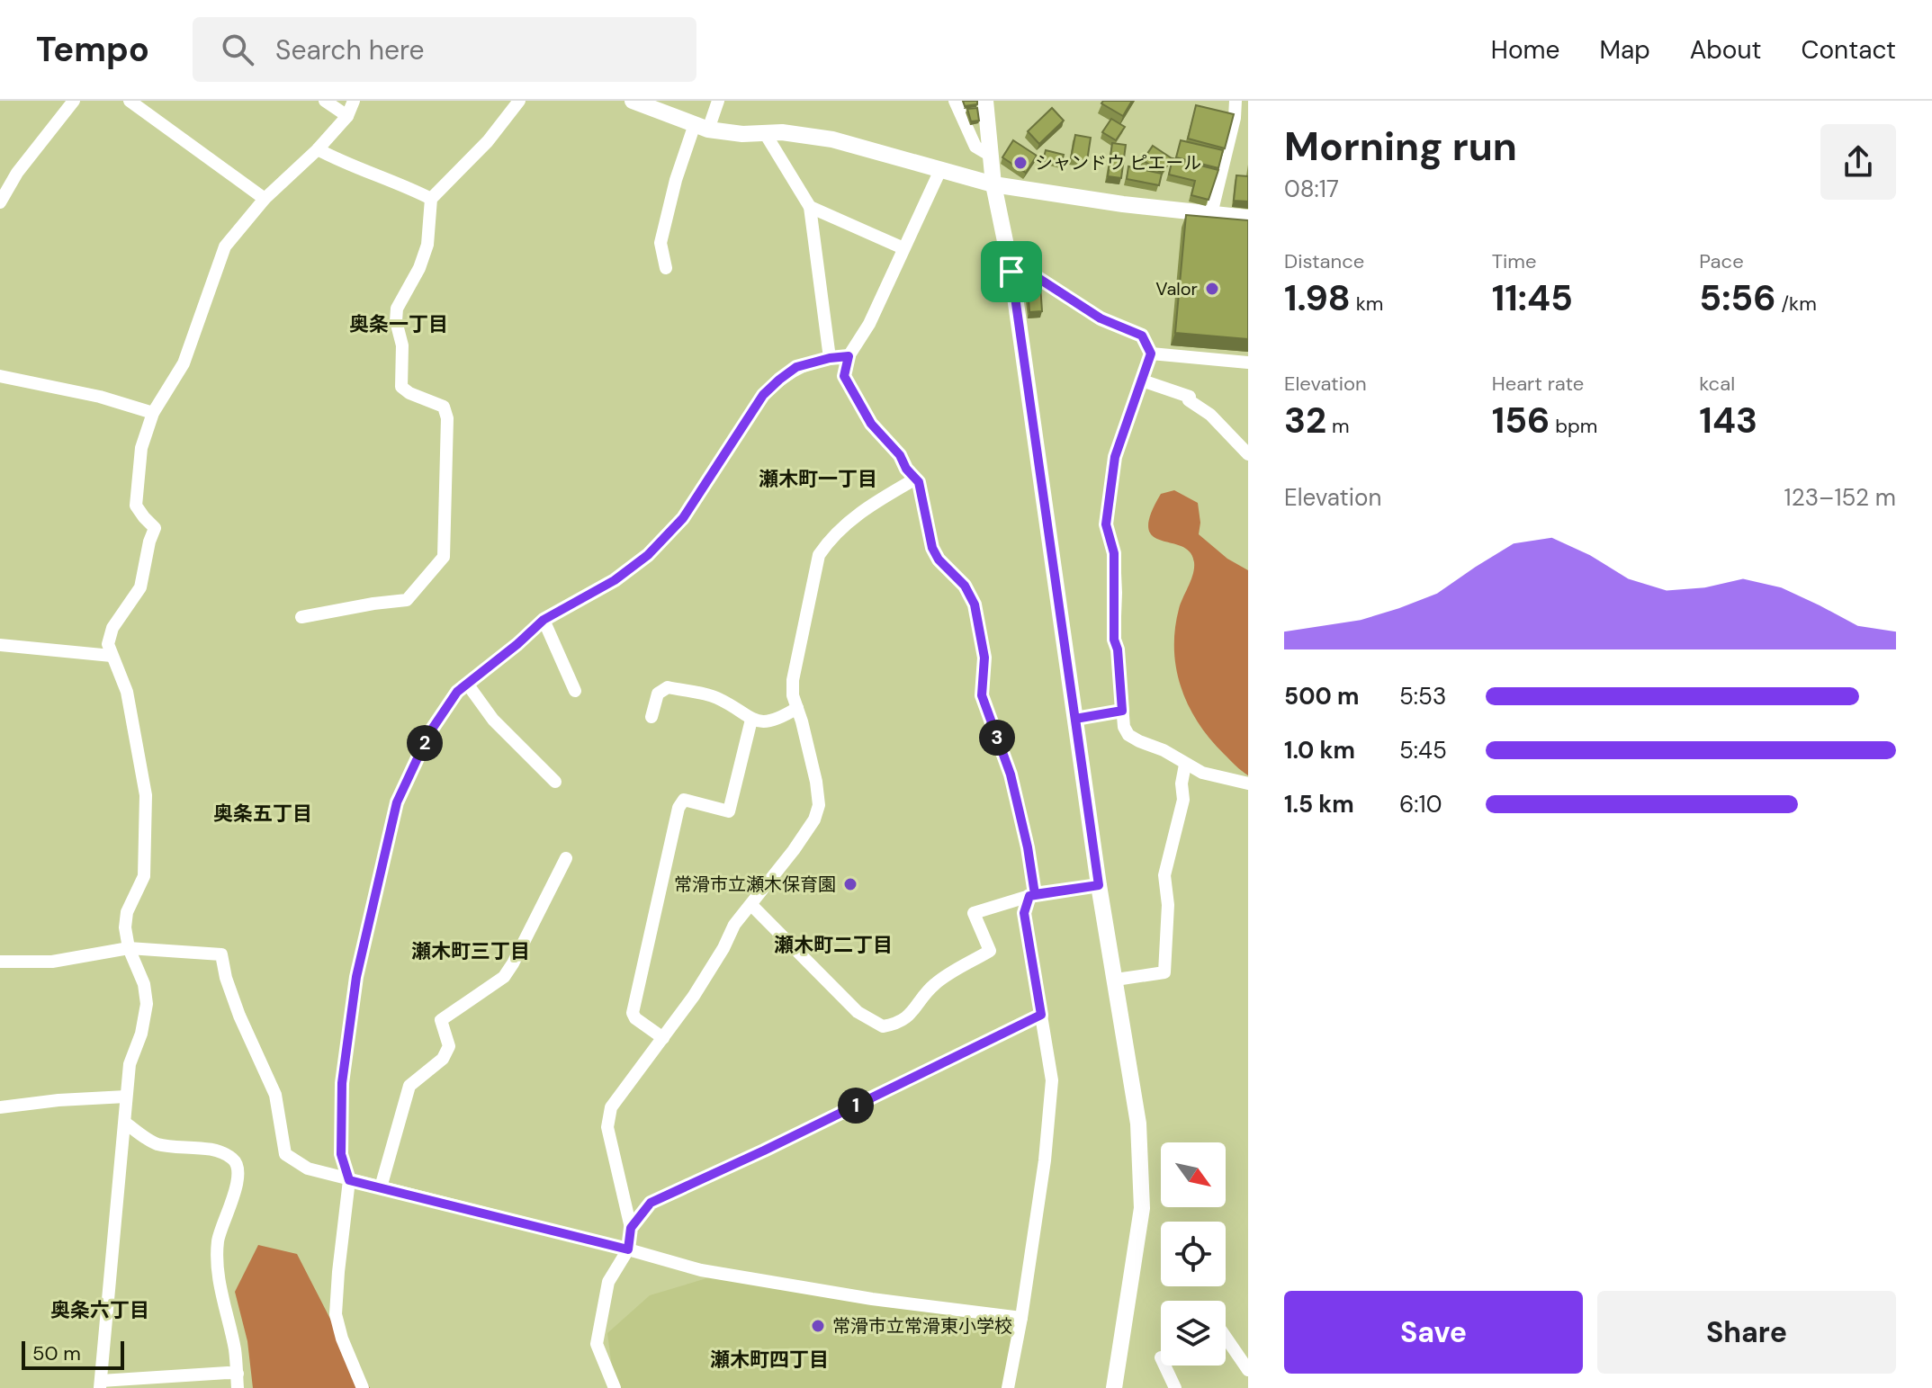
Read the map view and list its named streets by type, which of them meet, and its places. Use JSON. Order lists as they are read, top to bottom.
{
  "districts": [
    "奥条一丁目",
    "瀬木町一丁目",
    "奥条五丁目",
    "瀬木町二丁目",
    "瀬木町三丁目",
    "奥条六丁目",
    "瀬木町四丁目"
  ],
  "places": [
    "シャンドウ ピエール",
    "Valor",
    "常滑市立瀬木保育園",
    "常滑市立常滑東小学校"
  ],
  "scale_bar": "50 m",
  "north": "bottom right",
  "page": {
    "header": "Tempo",
    "search": "Search here",
    "nav": [
      "Home",
      "Map",
      "About",
      "Contact"
    ],
    "heading": ["Morning run", "08:17"],
    "stats": [
      ["Distance", "1.98 km"],
      ["Time", "11:45"],
      ["Pace", "5:56 /km"],
      ["Elevation", "32 m"],
      ["Heart rate", "156 bpm"],
      ["kcal", "143"]
    ],
    "chart": ["Elevation", "123–152 m"],
    "list": [
      {
        "name": "500 m",
        "note": "5:53"
      },
      {
        "name": "1.0 km",
        "note": "5:45"
      },
      {
        "name": "1.5 km",
        "note": "6:10"
      }
    ],
    "pins": ["3", "2", "1"],
    "buttons": ["Save", "Share"],
    "scale": "50 m"
  }
}
